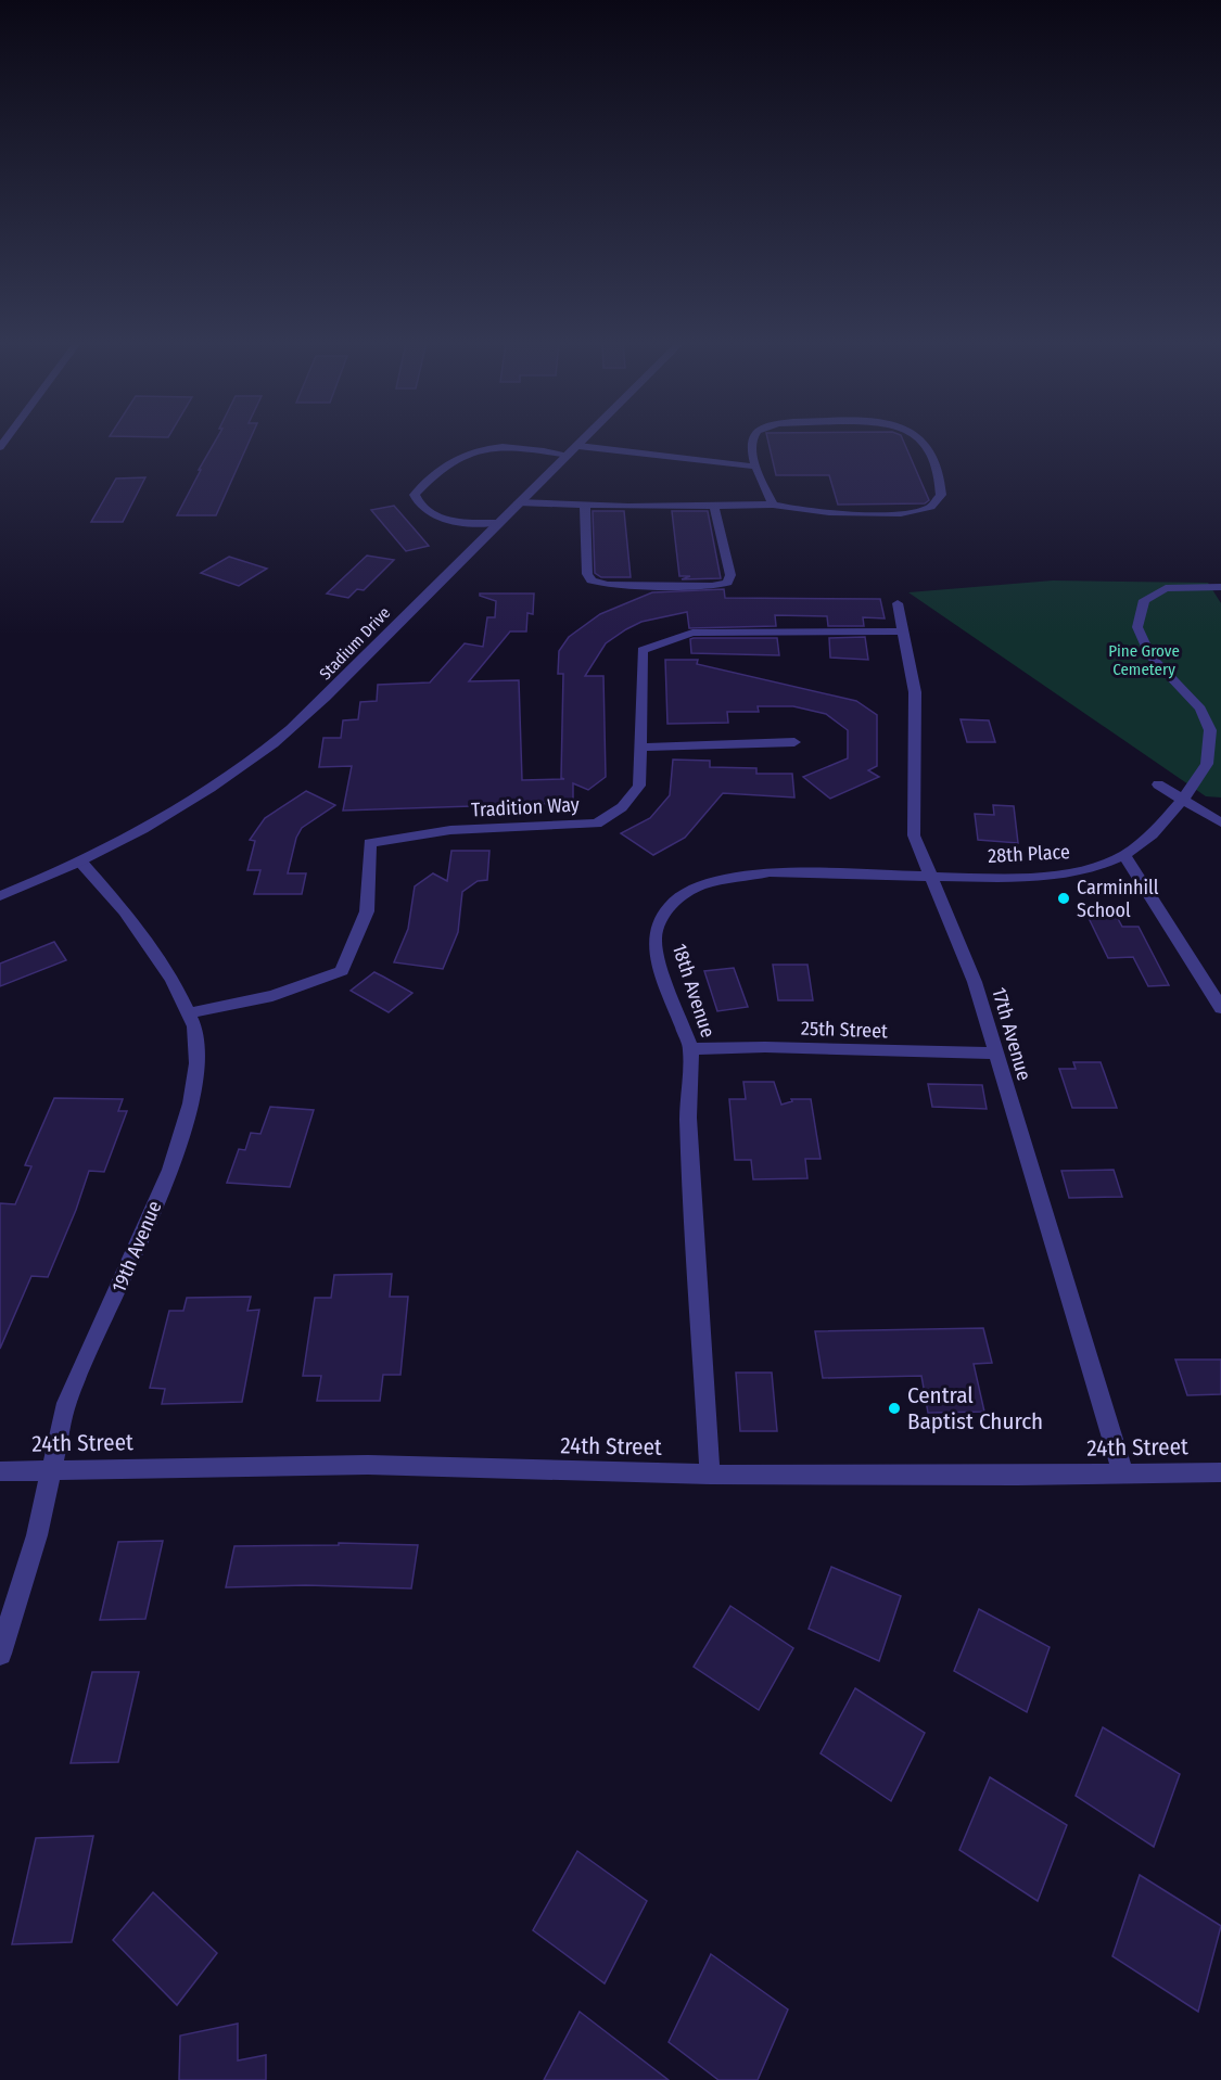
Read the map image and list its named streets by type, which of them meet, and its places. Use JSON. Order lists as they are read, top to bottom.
{
  "streets": {
    "street": [
      "Stadium Drive",
      "Tradition Way",
      "28th Place",
      "18th Avenue",
      "25th Street",
      "17th Avenue",
      "19th Avenue",
      "24th Street"
    ]
  },
  "crossings": [
    ["Stadium Drive", "19th Avenue"],
    ["Tradition Way", "17th Avenue"],
    ["Tradition Way", "19th Avenue"],
    ["28th Place", "18th Avenue"],
    ["28th Place", "17th Avenue"],
    ["18th Avenue", "25th Street"],
    ["18th Avenue", "17th Avenue"],
    ["18th Avenue", "24th Street"],
    ["25th Street", "17th Avenue"],
    ["17th Avenue", "24th Street"],
    ["19th Avenue", "24th Street"]
  ],
  "parks": ["Pine Grove Cemetery"],
  "places": ["Carminhill School", "Central Baptist Church"]
}
